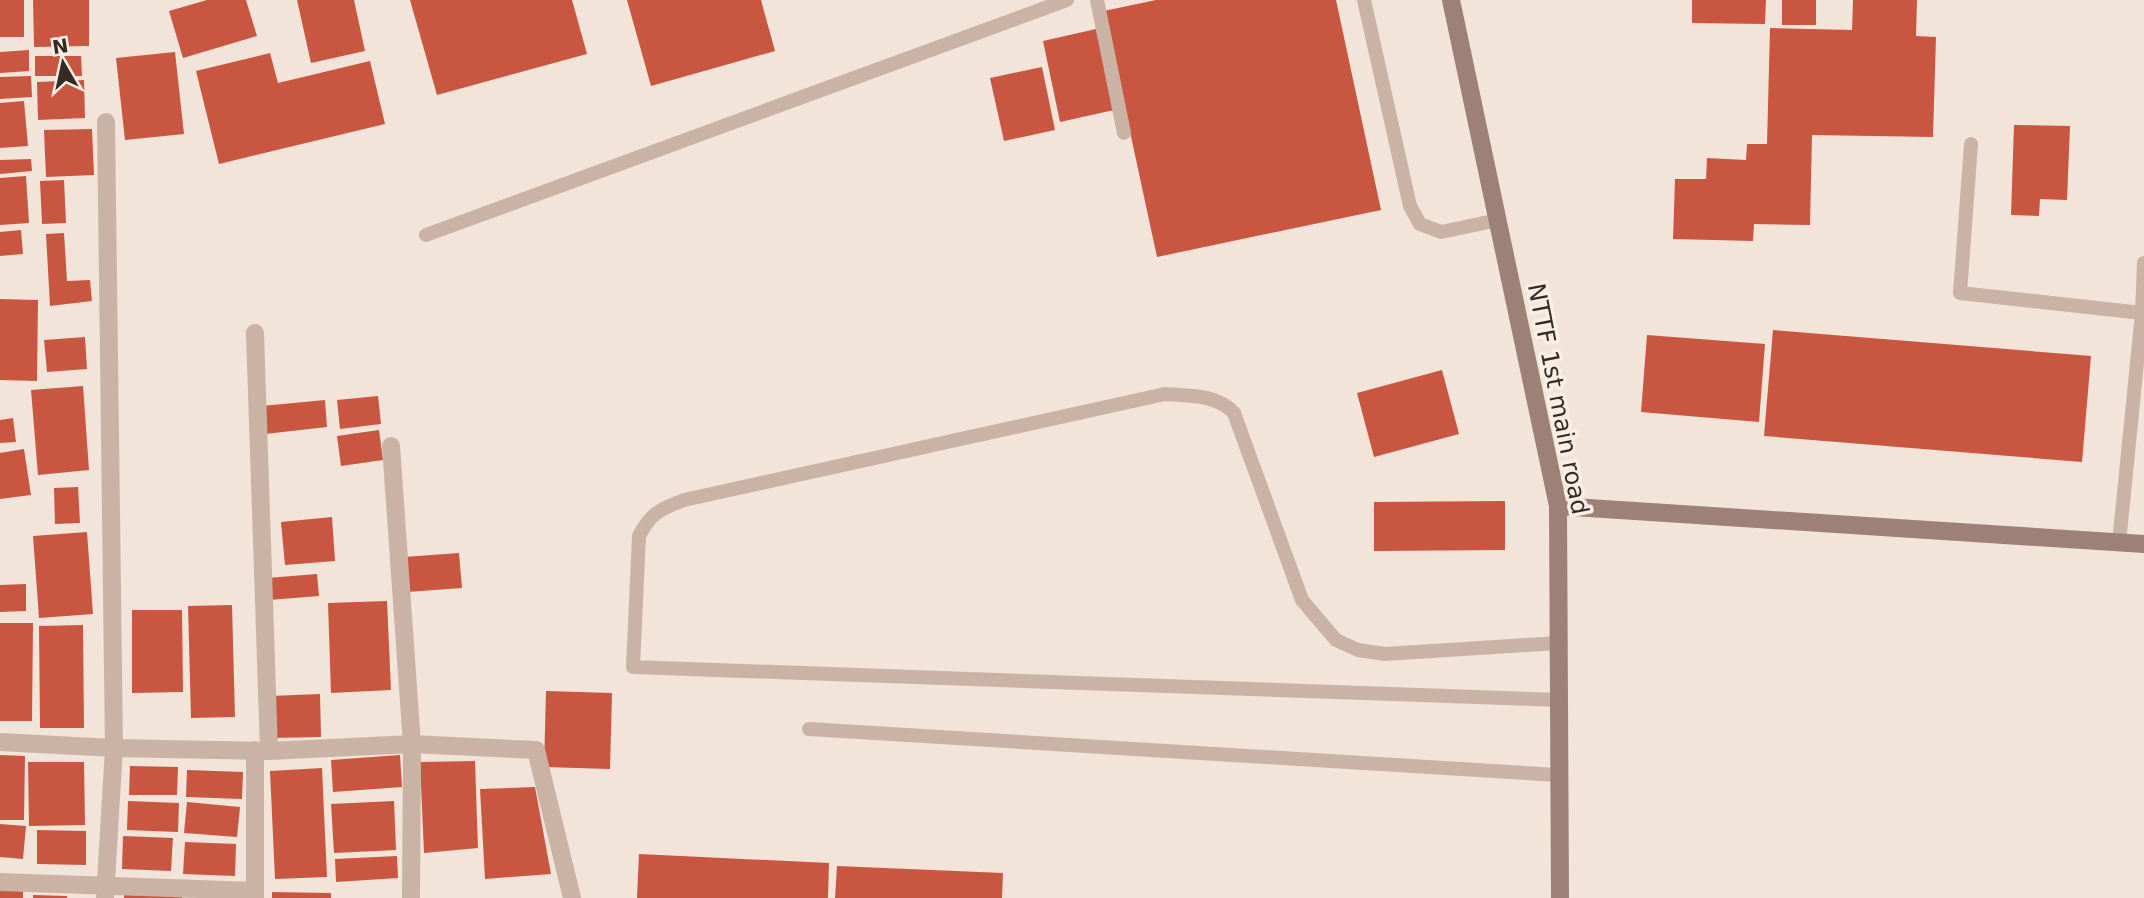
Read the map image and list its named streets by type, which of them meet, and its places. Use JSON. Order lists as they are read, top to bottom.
{
  "streets": {
    "street": ["NTTF 1st main road"]
  },
  "north": "top"
}
